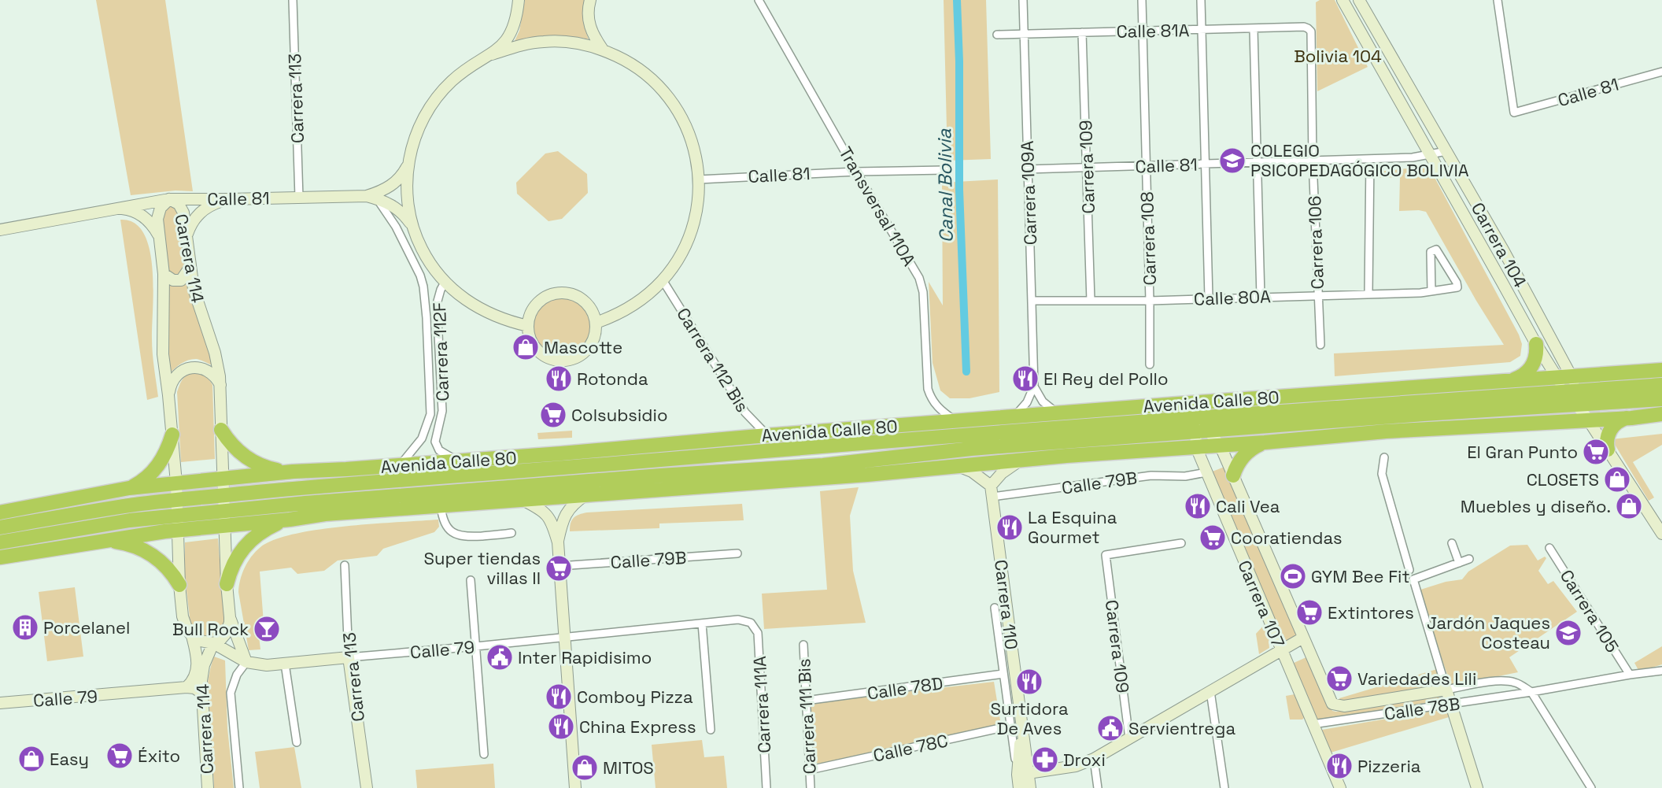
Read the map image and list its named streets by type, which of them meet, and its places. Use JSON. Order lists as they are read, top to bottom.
{
  "streets": {
    "highway": ["Avenida Calle 80"],
    "street": [
      "Calle 81A",
      "Calle 81",
      "Carrera 113",
      "Carrera 109",
      "Carrera 109A",
      "Transversal 110A",
      "Carrera 108",
      "Carrera 106",
      "Carrera 104",
      "Carrera 114",
      "Calle 80A",
      "Carrera 112F",
      "Carrera 112 Bis",
      "Calle 79B",
      "Carrera 107",
      "Carrera 110",
      "Carrera 105",
      "Calle 79",
      "Calle 78D",
      "Carrera 111A",
      "Calle 78B",
      "Carrera 111 Bis",
      "Calle 78C"
    ]
  },
  "crossings": [
    ["Calle 81A", "Carrera 109"],
    ["Calle 81A", "Carrera 109A"],
    ["Calle 81A", "Carrera 108"],
    ["Calle 81A", "Carrera 106"],
    ["Calle 81", "Carrera 113"],
    ["Calle 81", "Carrera 109"],
    ["Calle 81", "Carrera 109A"],
    ["Calle 81", "Transversal 110A"],
    ["Calle 81", "Carrera 108"],
    ["Calle 81", "Carrera 106"],
    ["Calle 81", "Carrera 104"],
    ["Calle 81", "Carrera 114"],
    ["Calle 81", "Carrera 112F"],
    ["Carrera 113", "Calle 79"],
    ["Carrera 109", "Calle 80A"],
    ["Carrera 109A", "Calle 80A"],
    ["Carrera 109A", "Avenida Calle 80"],
    ["Transversal 110A", "Avenida Calle 80"],
    ["Carrera 108", "Calle 80A"],
    ["Carrera 106", "Calle 80A"],
    ["Carrera 104", "Avenida Calle 80"],
    ["Carrera 114", "Avenida Calle 80"],
    ["Carrera 114", "Calle 79"],
    ["Carrera 112F", "Avenida Calle 80"],
    ["Carrera 112 Bis", "Avenida Calle 80"],
    ["Avenida Calle 80", "Carrera 107"],
    ["Calle 79B", "Carrera 107"],
    ["Calle 79B", "Carrera 110"],
    ["Carrera 107", "Calle 78B"],
    ["Carrera 110", "Calle 78D"],
    ["Carrera 110", "Calle 78C"],
    ["Carrera 105", "Calle 78B"],
    ["Calle 79", "Carrera 111A"],
    ["Calle 78D", "Carrera 111 Bis"],
    ["Carrera 111 Bis", "Calle 78C"]
  ],
  "water": ["Canal Bolivia"],
  "parks": ["Bolivia 104"],
  "places": {
    "school or university": ["COLEGIO PSICOPEDAGÓGICO BOLIVIA", "Jardón Jaques Costeau"],
    "shop": [
      "Mascotte",
      "CLOSETS",
      "Muebles y diseño.",
      "Easy",
      "MITOS"
    ],
    "restaurant": [
      "Rotonda",
      "El Rey del Pollo",
      "Cali Vea",
      "La Esquina Gourmet",
      "Surtidora De Aves",
      "Comboy Pizza",
      "China Express",
      "Pizzeria"
    ],
    "supermarket": [
      "Colsubsidio",
      "El Gran Punto",
      "Cooratiendas",
      "Super tiendas villas II",
      "Extintores",
      "Variedades Lili",
      "Éxito"
    ],
    "sports": ["GYM Bee Fit"],
    "building": ["Porcelanel"],
    "bar": ["Bull Rock"],
    "public building": ["Inter Rapidisimo", "Servientrega"],
    "pharmacy": ["Droxi"]
  }
}
